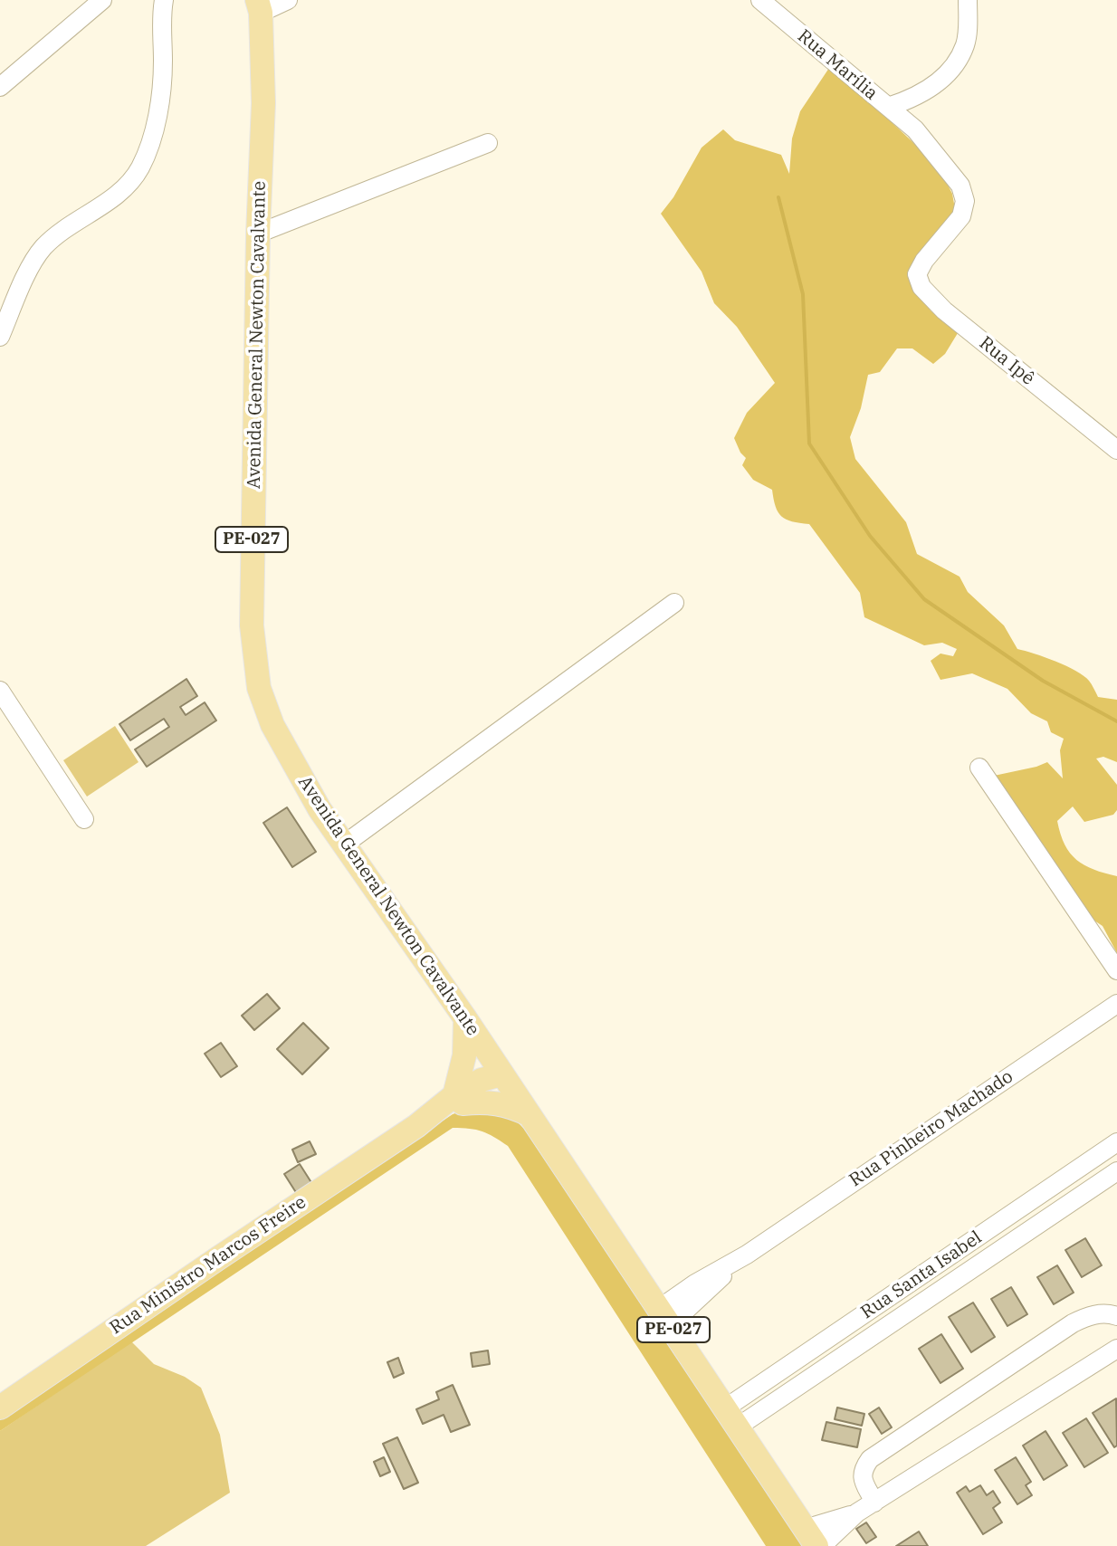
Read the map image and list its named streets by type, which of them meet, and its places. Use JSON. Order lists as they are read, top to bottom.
{
  "streets": {
    "main road": ["Avenida General Newton Cavalvante", "PE-027", "Rua Ministro Marcos Freire"],
    "street": [
      "Rua Marília",
      "Rua Ipê",
      "Rua Pinheiro Machado",
      "Rua Santa Isabel"
    ]
  },
  "crossings": [
    ["Rua Marília", "Rua Ipê"],
    ["Avenida General Newton Cavalvante", "Rua Pinheiro Machado"],
    ["Avenida General Newton Cavalvante", "Rua Ministro Marcos Freire"],
    ["Avenida General Newton Cavalvante", "Rua Santa Isabel"]
  ]
}
